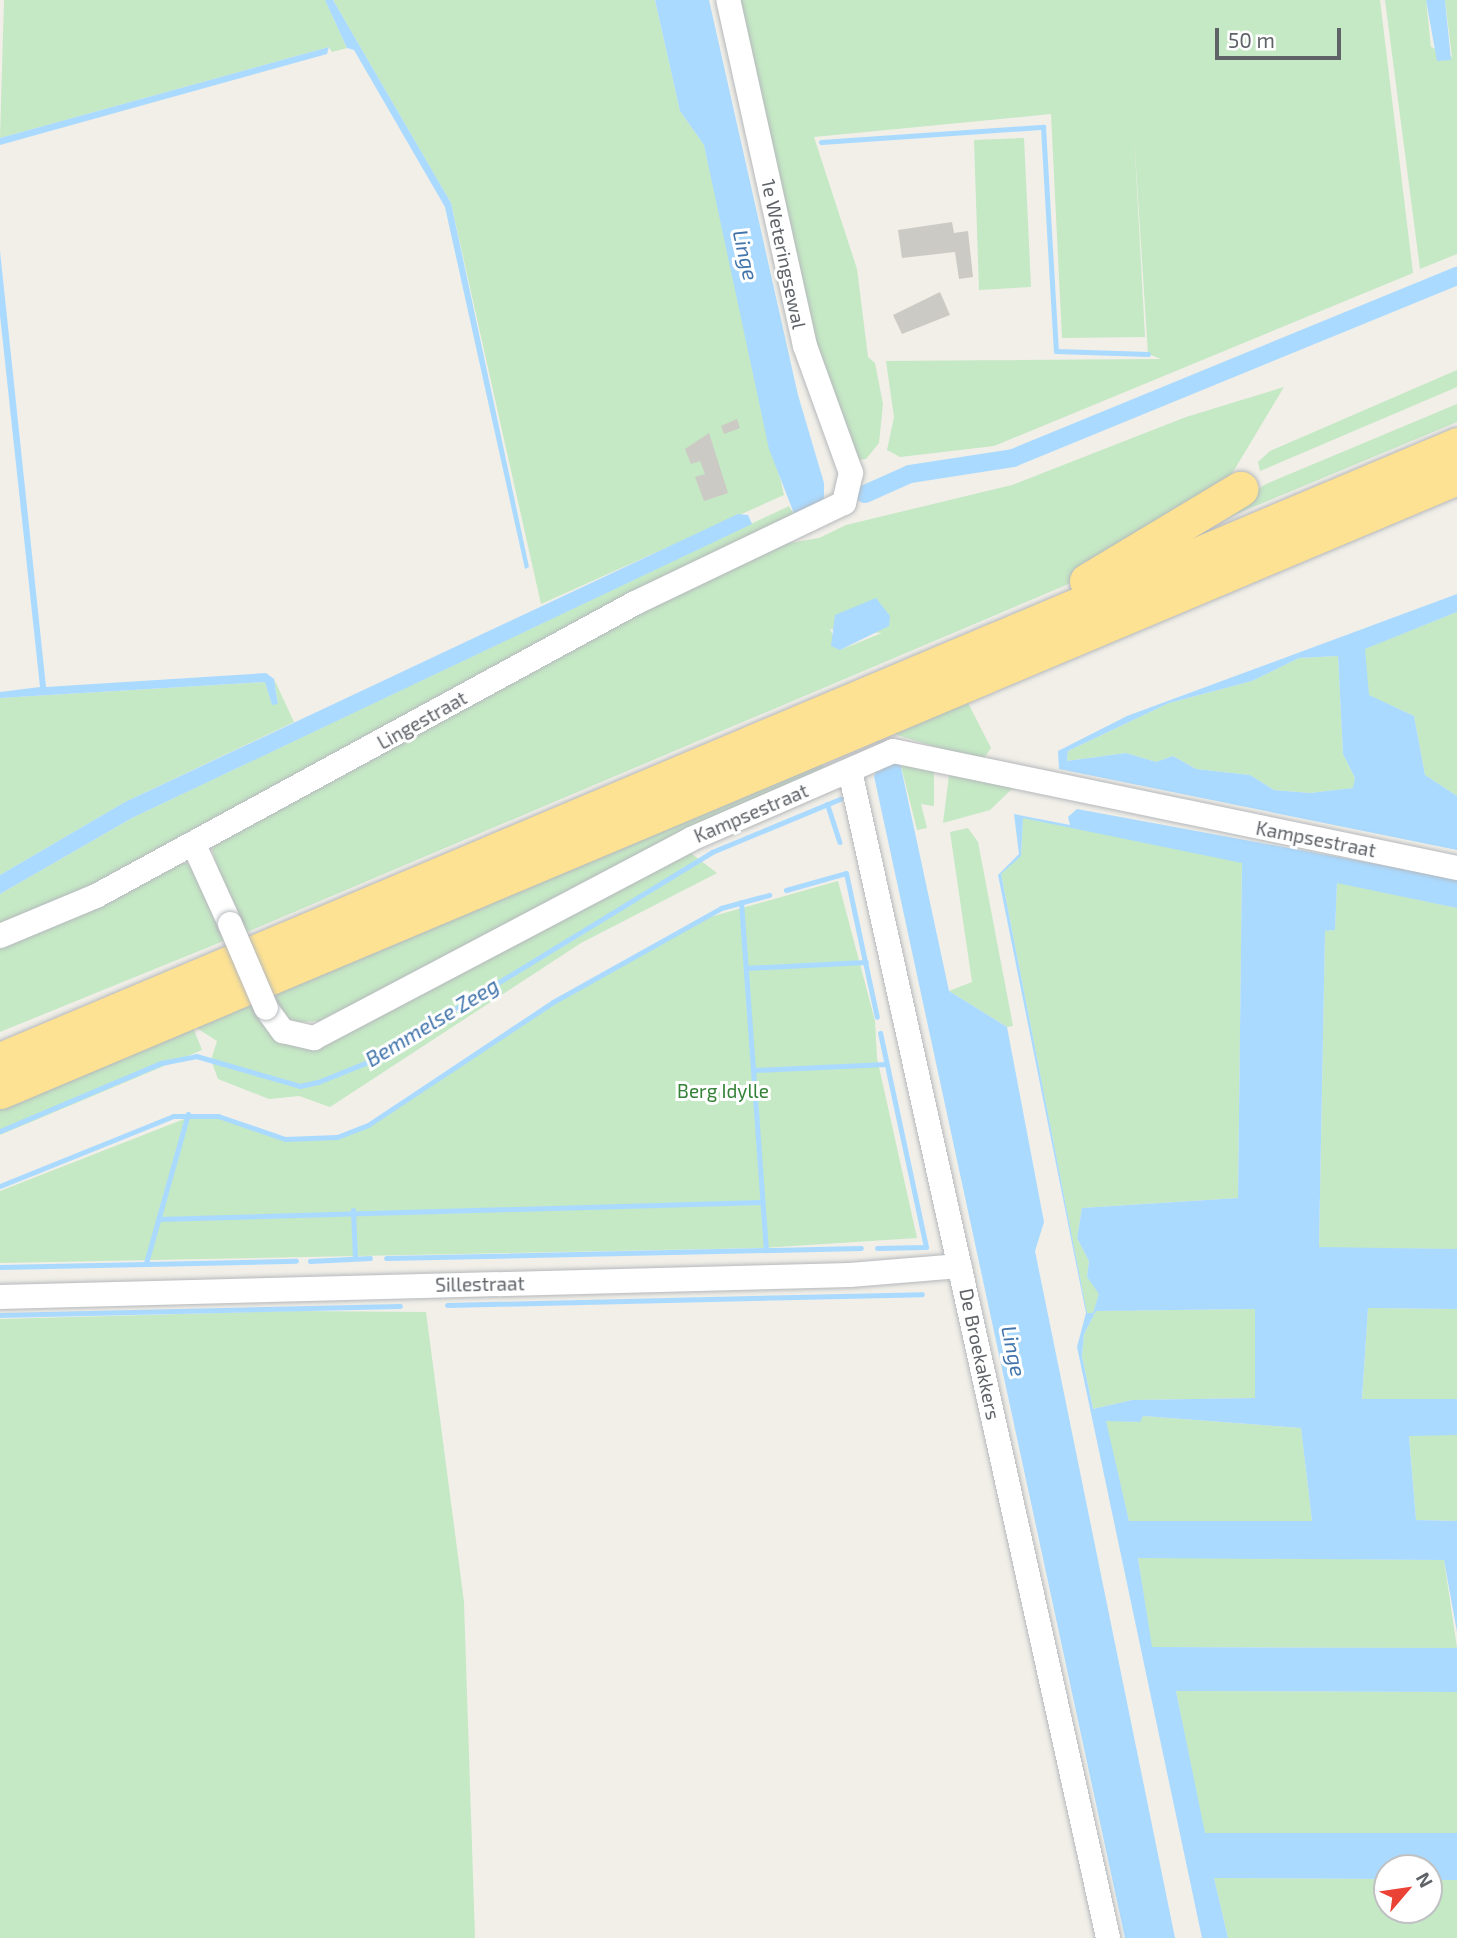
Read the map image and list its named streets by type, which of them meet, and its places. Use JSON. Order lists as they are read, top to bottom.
{
  "streets": {
    "street": [
      "1e Weteringsewal",
      "Lingestraat",
      "Kampsestraat",
      "Sillestraat",
      "De Broekakkers"
    ]
  },
  "crossings": [
    ["1e Weteringsewal", "Lingestraat"],
    ["Lingestraat", "Kampsestraat"],
    ["Kampsestraat", "De Broekakkers"],
    ["Sillestraat", "De Broekakkers"]
  ],
  "water": ["Linge", "Bemmelse Zeeg"],
  "parks": ["Berg Idylle"],
  "scale_bar": "50 m",
  "north": "top right"
}
